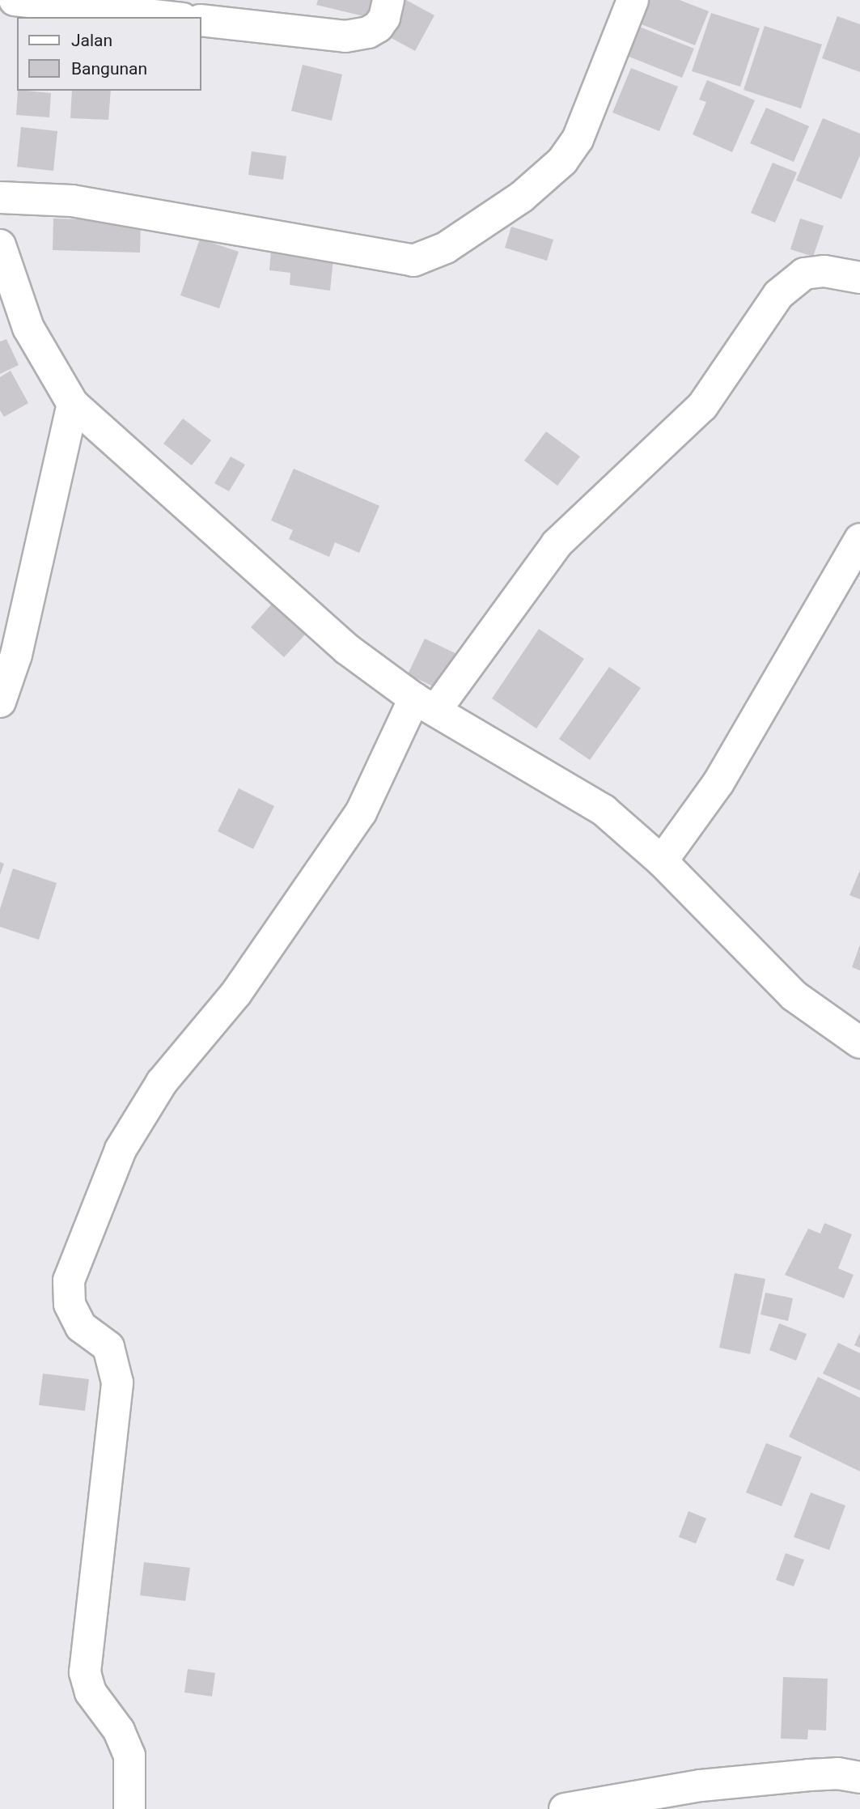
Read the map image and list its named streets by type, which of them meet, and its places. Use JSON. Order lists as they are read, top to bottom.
{
  "legend": ["Jalan", "Bangunan"]
}
